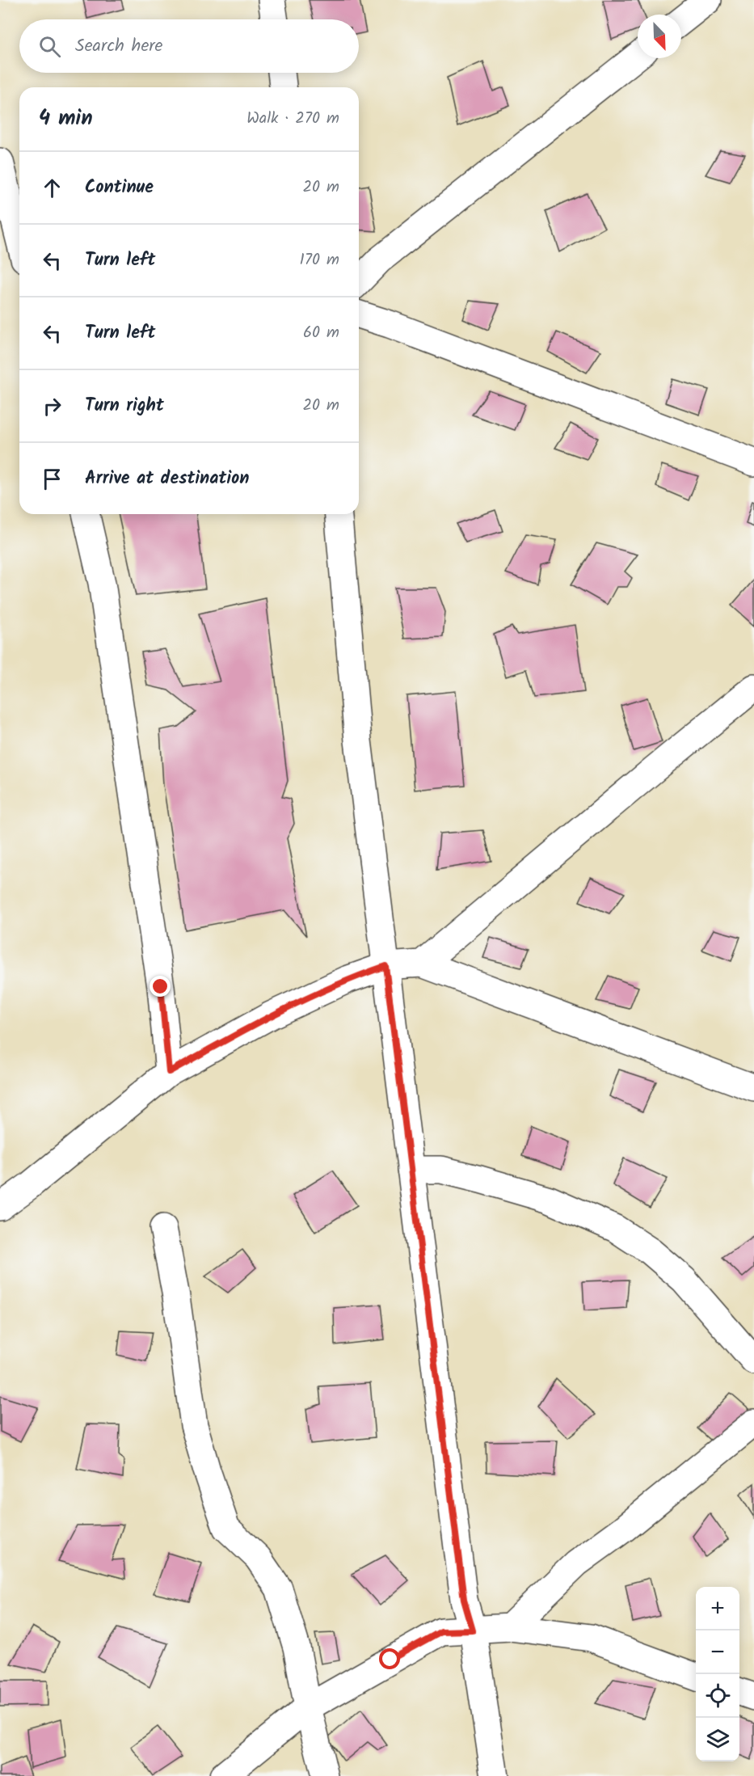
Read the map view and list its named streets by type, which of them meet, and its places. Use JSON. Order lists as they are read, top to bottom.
{
  "north": "bottom right",
  "page": {
    "search": "Search here",
    "heading": ["4 min", "Walk · 270 m"],
    "list": [
      ["Continue", "20 m"],
      ["Turn left", "170 m"],
      ["Turn left", "60 m"],
      ["Turn right", "20 m"],
      "Arrive at destination"
    ],
    "map_buttons": ["+", "−"]
  }
}
